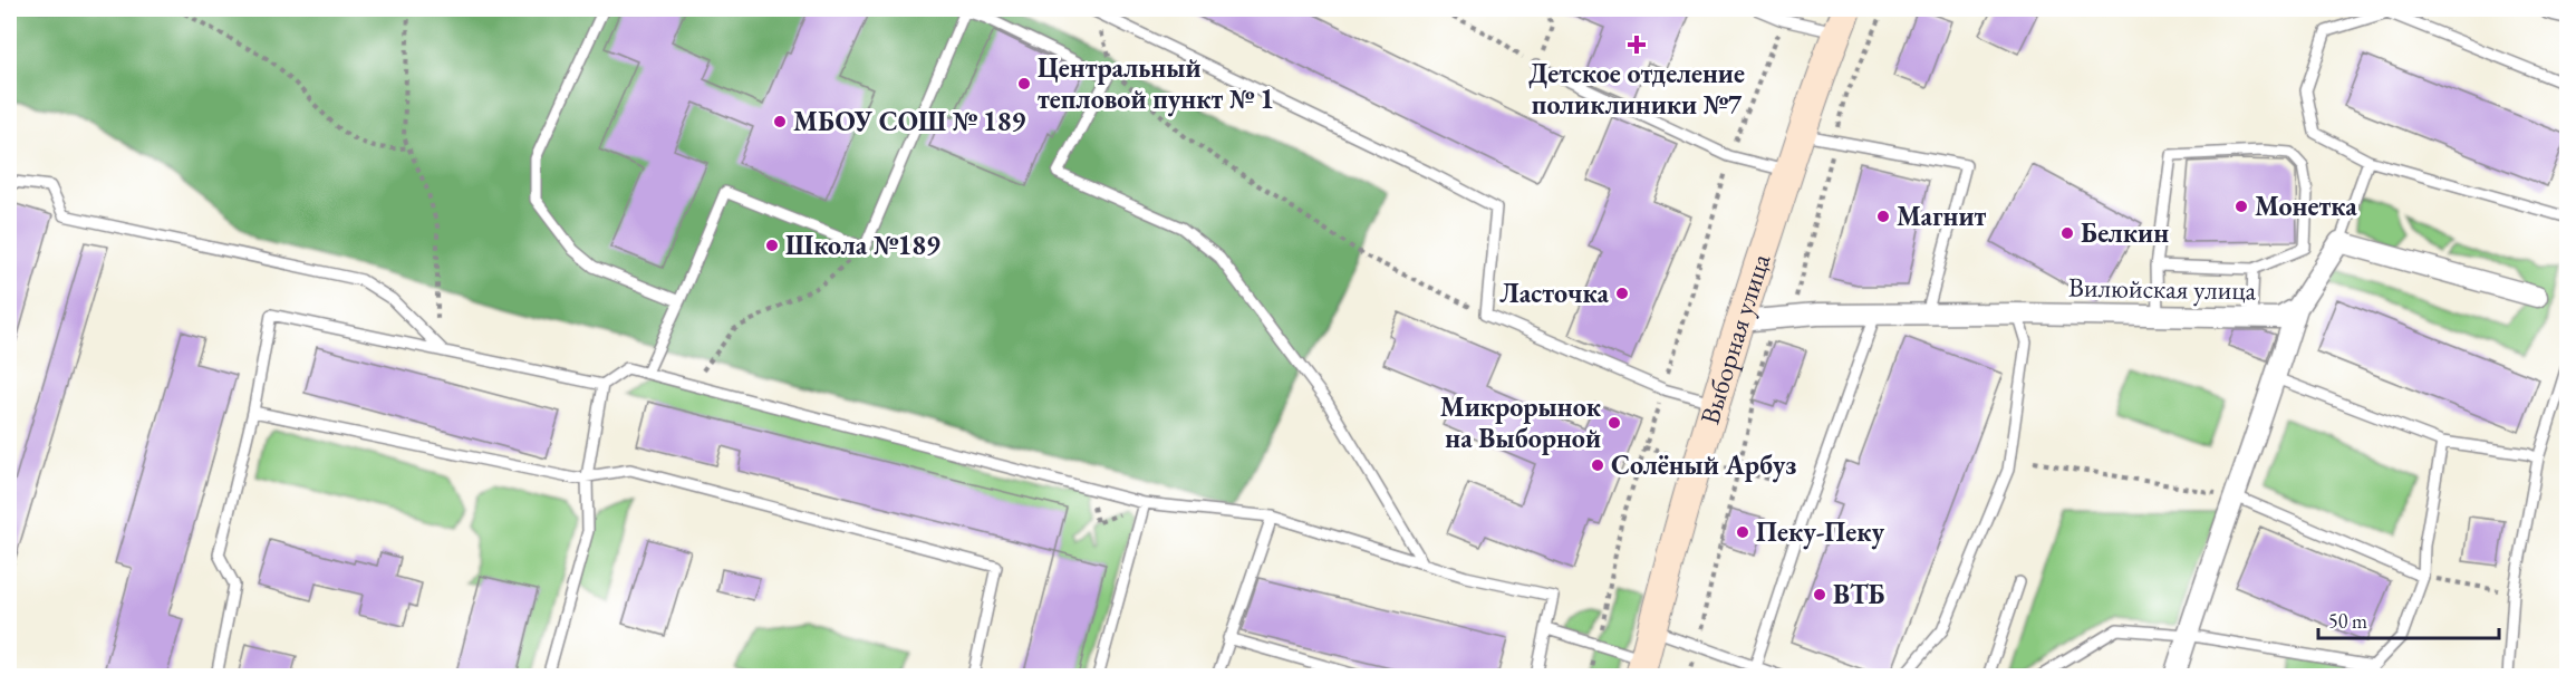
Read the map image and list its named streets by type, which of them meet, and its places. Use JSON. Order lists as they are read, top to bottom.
{
  "streets": {
    "main road": ["Выборная улица"],
    "street": ["Вилюйская улица"]
  },
  "crossings": [
    ["Вилюйская улица", "Выборная улица"]
  ],
  "places": {
    "health": ["Детское отделение поликлиники №7"],
    "other": [
      "Центральный тепловой пункт № 1",
      "МБОУ СОШ № 189",
      "Монетка",
      "Магнит",
      "Белкин",
      "Школа №189",
      "Ласточка",
      "Микрорынок на Выборной",
      "Солёный Арбуз",
      "Пеку-Пеку",
      "ВТБ"
    ]
  },
  "scale_bar": "50 m"
}
